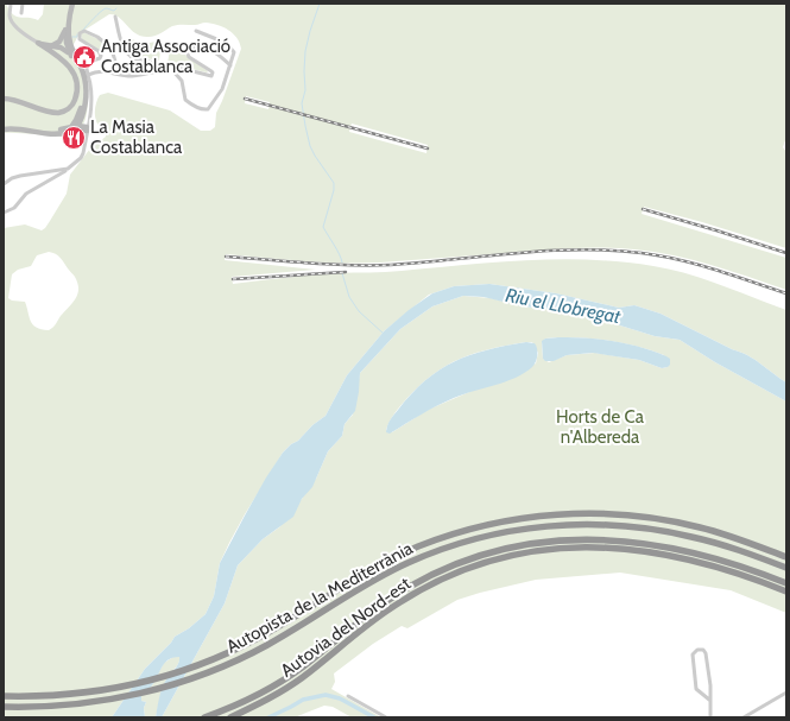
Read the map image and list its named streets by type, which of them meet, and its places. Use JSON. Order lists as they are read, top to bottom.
{
  "streets": {
    "highway": ["Autopista de la Mediterrània", "Autovia del Nord-est"]
  },
  "water": ["Riu el Llobregat"],
  "parks": ["Horts de Ca n'Albereda"],
  "places": {
    "public building": ["Antiga Associació Costablanca"],
    "restaurant": ["La Masia Costablanca"]
  }
}
